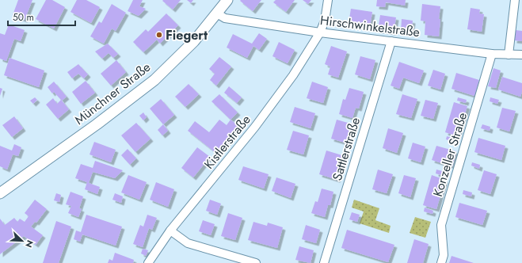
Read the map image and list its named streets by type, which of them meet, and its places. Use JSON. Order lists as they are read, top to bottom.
{
  "streets": {
    "street": [
      "Hirschwinkelstraße",
      "Münchner Straße",
      "Kistlerstraße",
      "Sattlerstraße",
      "Konzeller Straße"
    ]
  },
  "crossings": [
    ["Hirschwinkelstraße", "Münchner Straße"],
    ["Hirschwinkelstraße", "Kistlerstraße"],
    ["Hirschwinkelstraße", "Sattlerstraße"],
    ["Hirschwinkelstraße", "Konzeller Straße"]
  ],
  "places": ["Fiegert"],
  "scale_bar": "50 m",
  "north": "bottom right"
}
